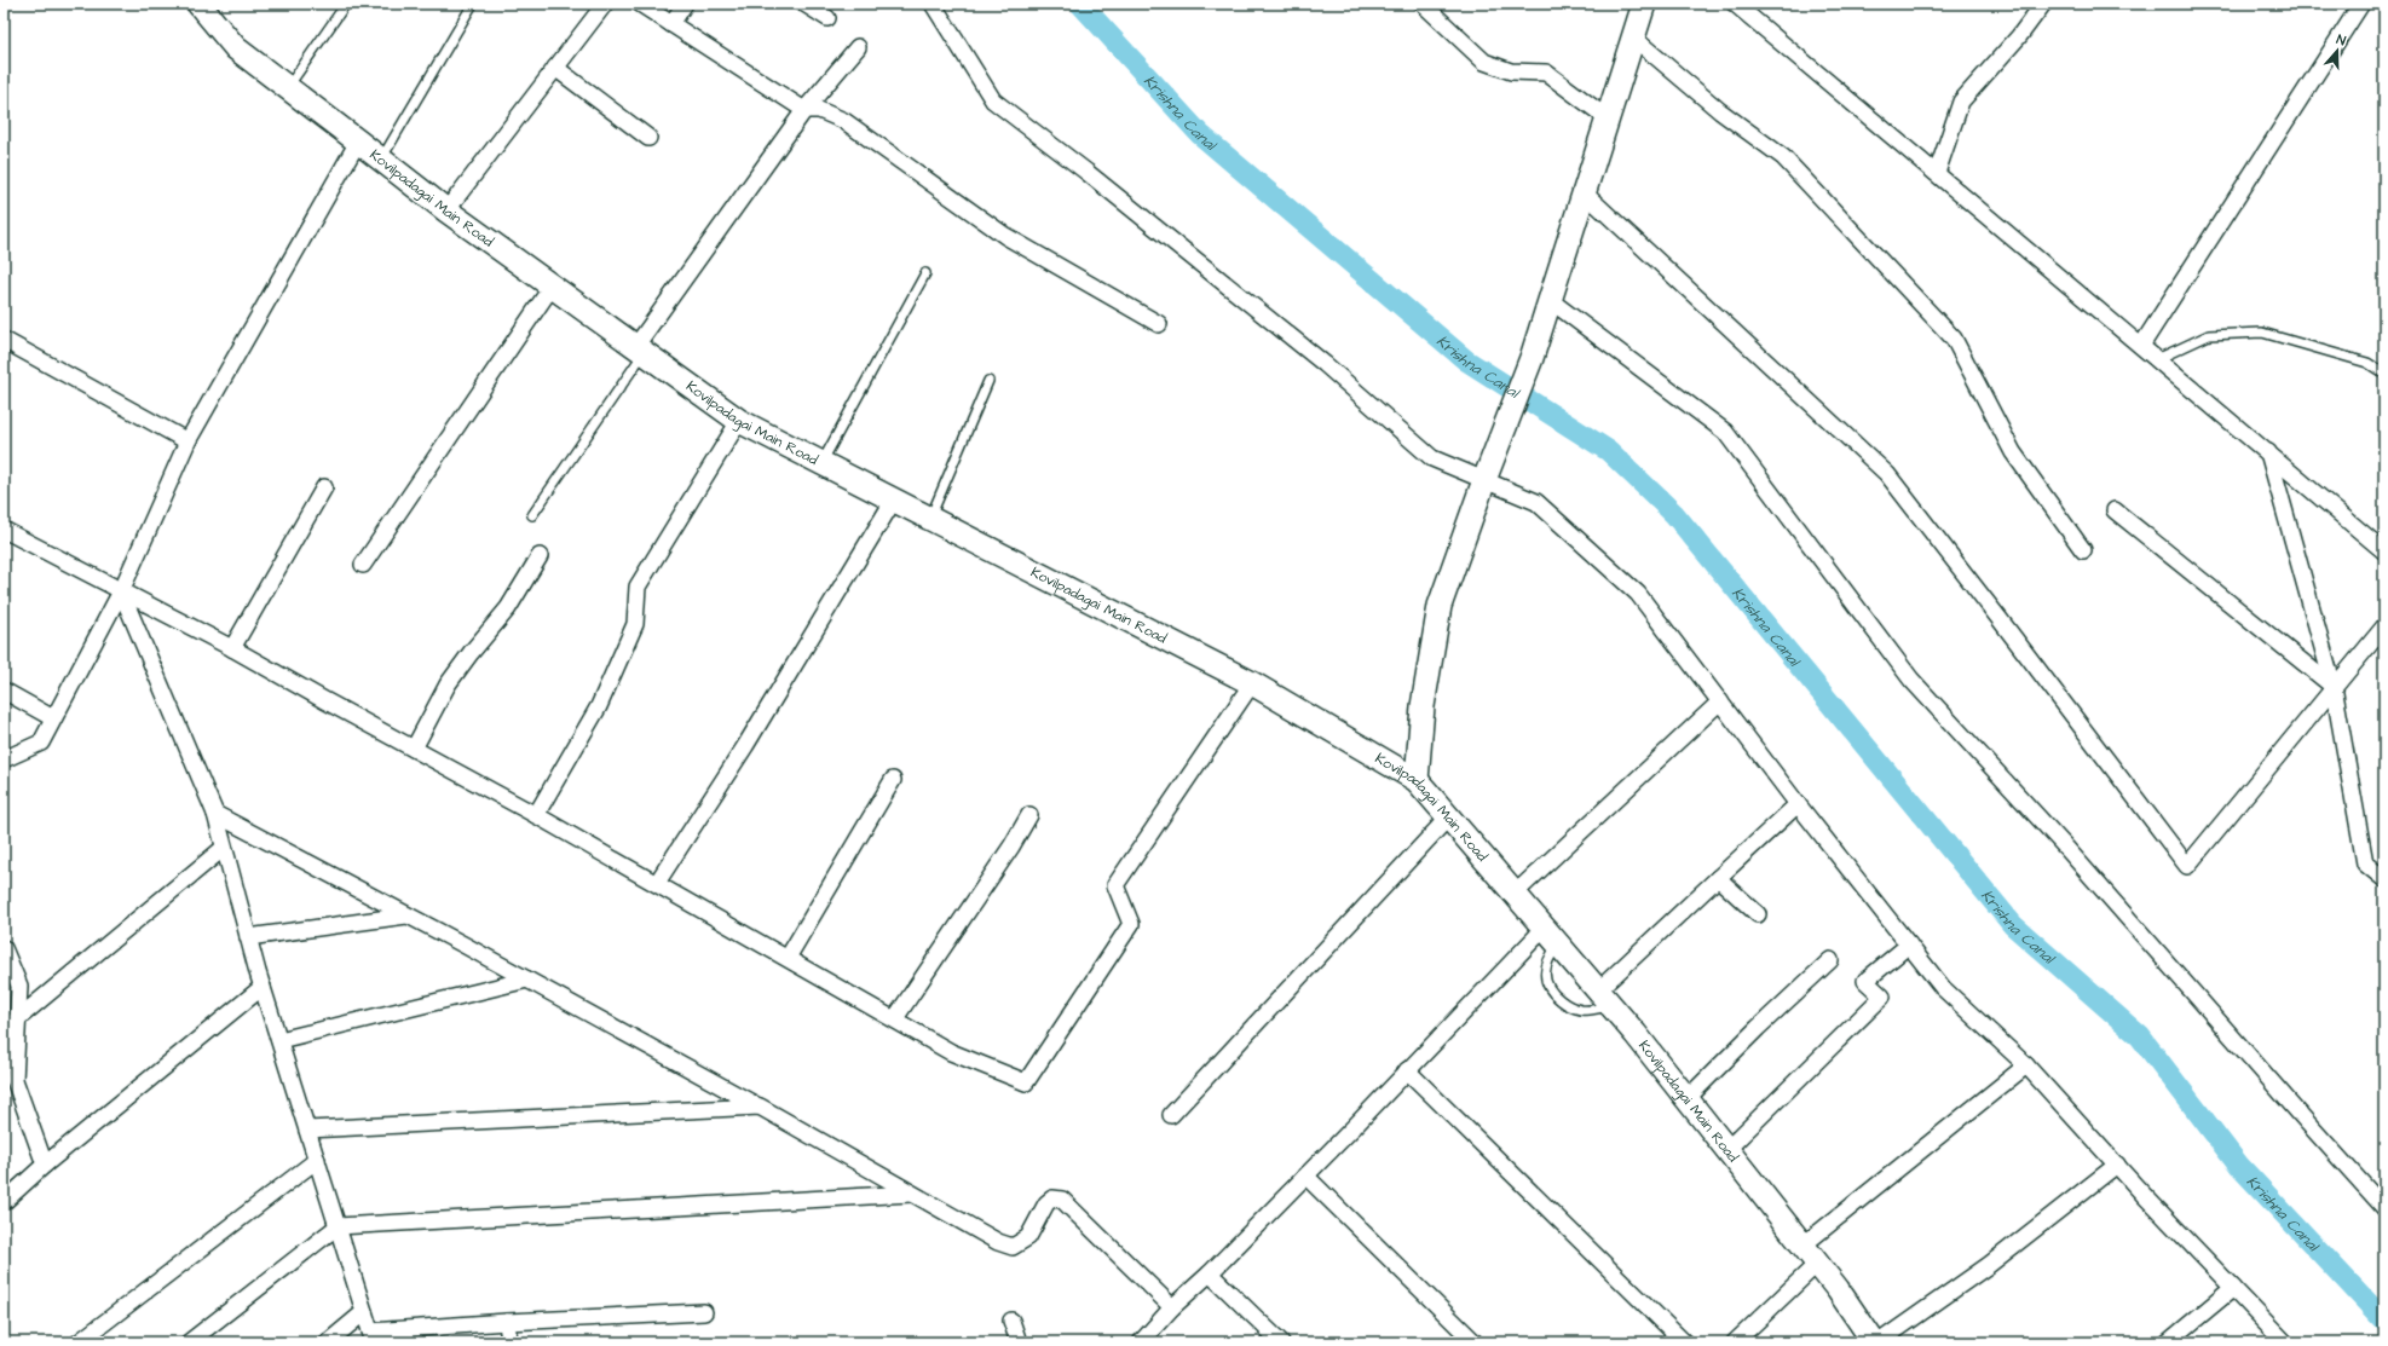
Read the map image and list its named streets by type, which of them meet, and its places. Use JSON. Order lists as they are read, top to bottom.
{
  "streets": {
    "street": ["Kovilpadagai Main Road"]
  },
  "water": ["Krishna Canal"],
  "north": "top"
}
